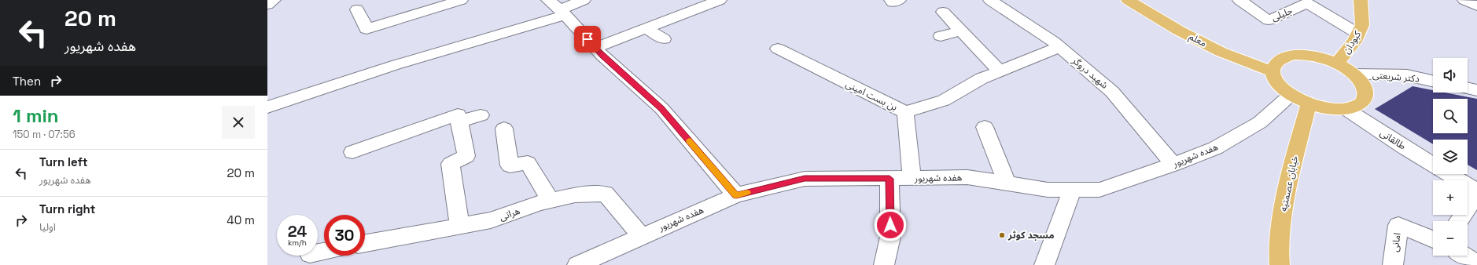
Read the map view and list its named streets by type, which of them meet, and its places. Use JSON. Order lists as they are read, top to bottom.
{
  "streets": {
    "main road": ["معلم", "کبودان", "خیابان عصمتیه"],
    "street": [
      "جلیلی",
      "شهید دروگر",
      "دکتر شریعتی",
      "بن بست امینی",
      "طالقانی",
      "هفده شهریور",
      "هراتی",
      "امانی"
    ]
  },
  "crossings": [
    ["جلیلی", "کبودان"],
    ["شهید دروگر", "هفده شهریور"],
    ["بن بست امینی", "هفده شهریور"],
    ["هفده شهریور", "هراتی"]
  ],
  "places": ["مسجد کوثر"],
  "page": {
    "turn": ["20 m", "هفده شهریور"],
    "map_buttons": ["+", "−"],
    "then": "Then",
    "heading": ["1 min", "150 m · 07:56"],
    "list": [
      {
        "name": "Turn left",
        "note": "هفده شهریور",
        "value": "20 m"
      },
      {
        "name": "Turn right",
        "note": "اولیا",
        "value": "40 m"
      }
    ],
    "speed": "24 km/h",
    "limit": "30"
  }
}
